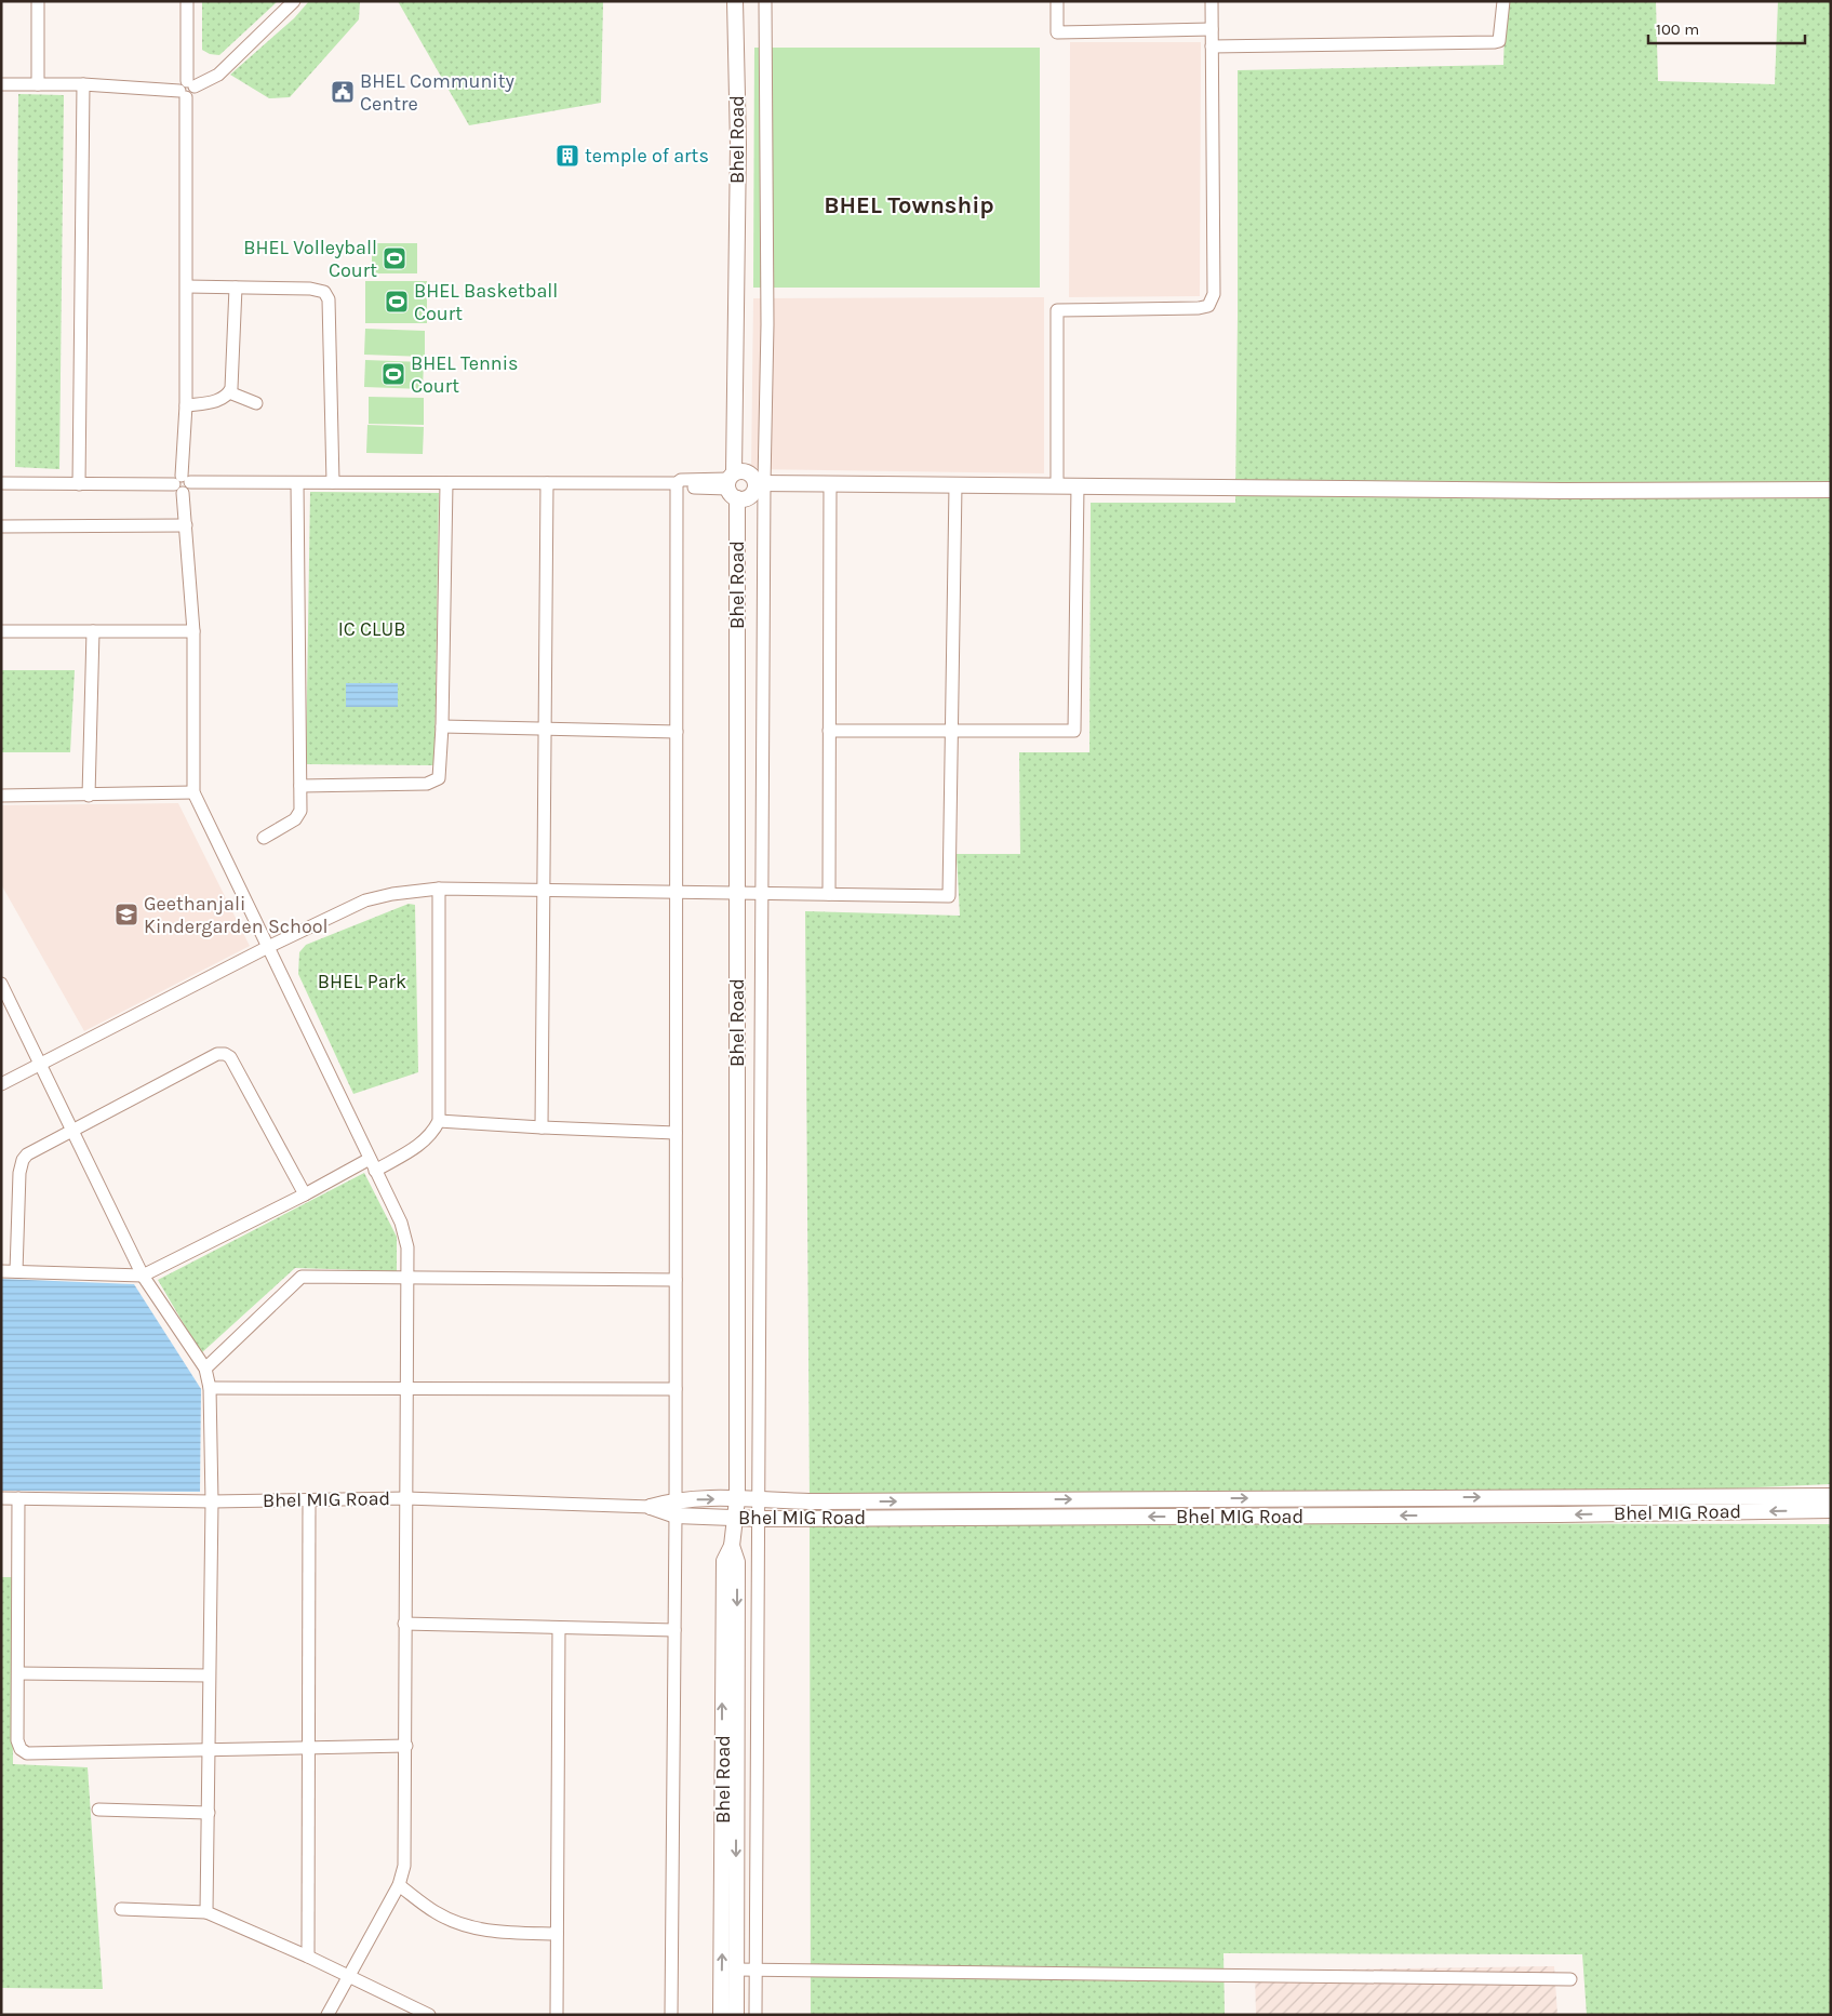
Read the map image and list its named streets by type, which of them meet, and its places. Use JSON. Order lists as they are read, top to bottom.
{
  "streets": {
    "street": ["Bhel Road", "Bhel MIG Road"]
  },
  "crossings": [
    ["Bhel Road", "Bhel MIG Road"]
  ],
  "districts": ["BHEL Township"],
  "parks": ["IC CLUB", "BHEL Park"],
  "places": {
    "public building": ["BHEL Community Centre"],
    "building": ["temple of arts"],
    "sports": ["BHEL Volleyball Court", "BHEL Basketball Court", "BHEL Tennis Court"],
    "school or university": ["Geethanjali Kindergarden School"]
  },
  "scale_bar": "100 m"
}
